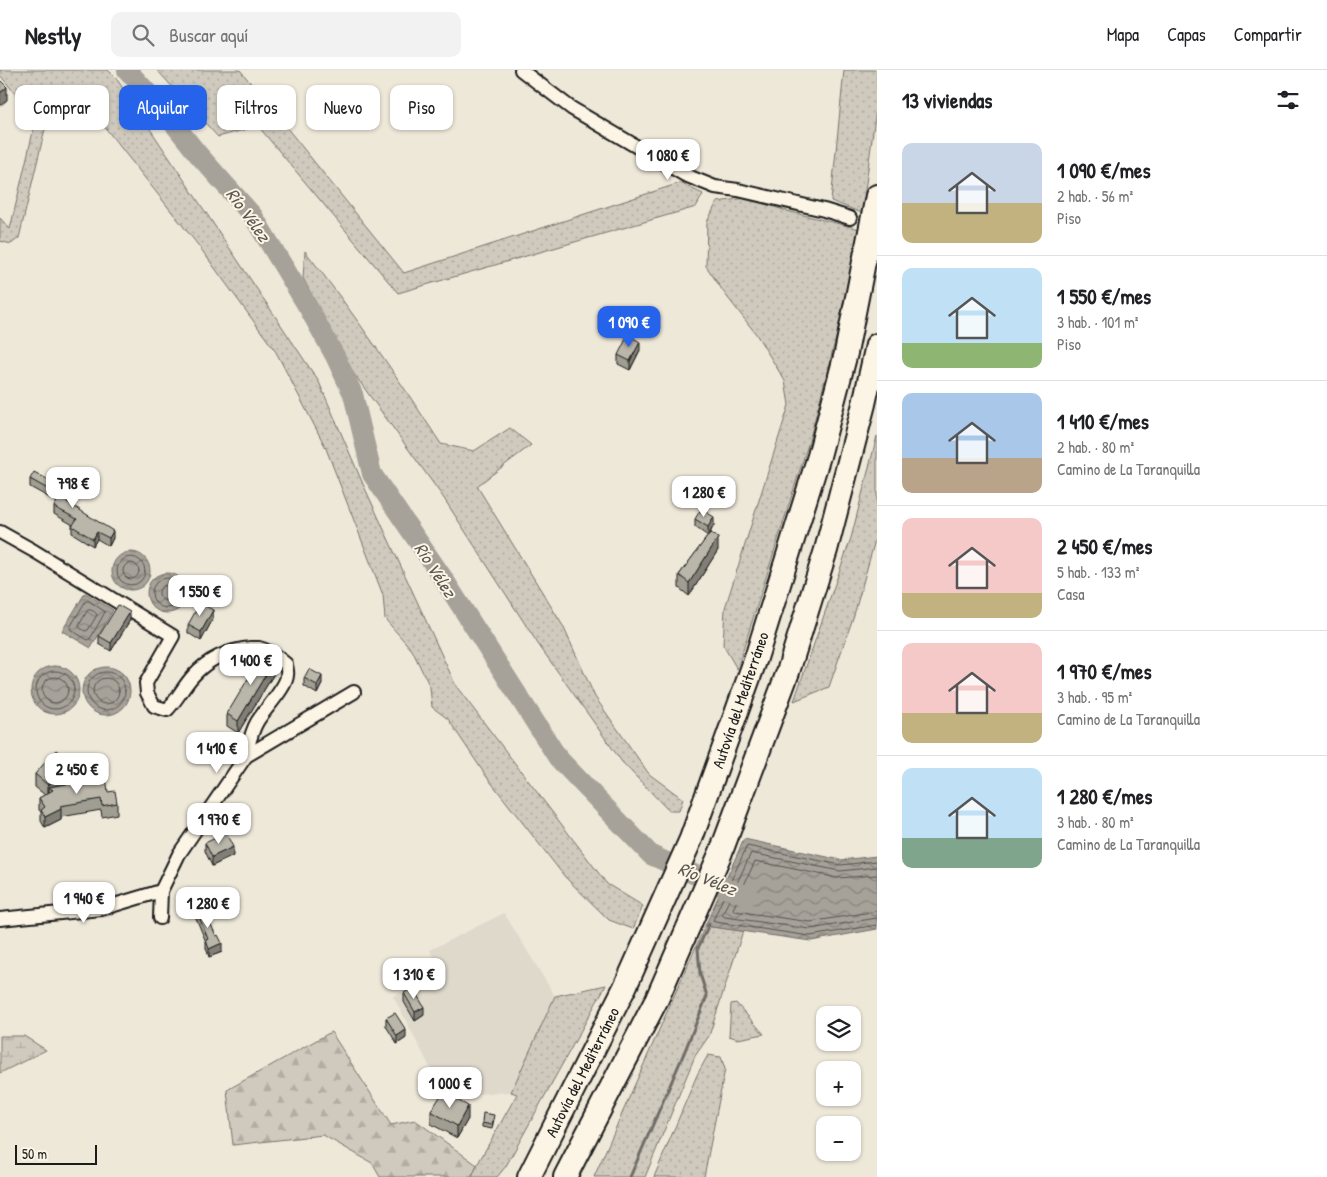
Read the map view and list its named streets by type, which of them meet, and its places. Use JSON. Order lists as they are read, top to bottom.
{
  "streets": {
    "highway": ["Autovía del Mediterráneo"]
  },
  "water": ["Río Vélez"],
  "scale_bar": "50 m",
  "page": {
    "header": "Nestly",
    "search": "Buscar aquí",
    "nav": ["Mapa", "Capas", "Compartir"],
    "heading": "13 viviendas",
    "chip": [
      "Comprar",
      "Alquilar",
      "Filtros",
      "Nuevo",
      "Piso"
    ],
    "list": [
      {
        "name": "1 090 €/mes",
        "note": "2 hab. · 56 m² · Piso"
      },
      {
        "name": "1 550 €/mes",
        "note": "3 hab. · 101 m² · Piso"
      },
      {
        "name": "1 410 €/mes",
        "note": "2 hab. · 80 m² · Camino de La Taranquilla"
      },
      {
        "name": "2 450 €/mes",
        "note": "5 hab. · 133 m² · Casa"
      },
      {
        "name": "1 970 €/mes",
        "note": "3 hab. · 95 m² · Camino de La Taranquilla"
      },
      {
        "name": "1 280 €/mes",
        "note": "3 hab. · 80 m² · Camino de La Taranquilla"
      }
    ],
    "price": [
      "1 080 €",
      "1 090 €",
      "798 €",
      "1 280 €",
      "1 550 €",
      "1 400 €",
      "1 410 €",
      "2 450 €",
      "1 970 €",
      "1 940 €",
      "1 280 €",
      "1 310 €",
      "1 000 €"
    ],
    "map_buttons": ["+", "−"],
    "scale": "50 m"
  }
}
